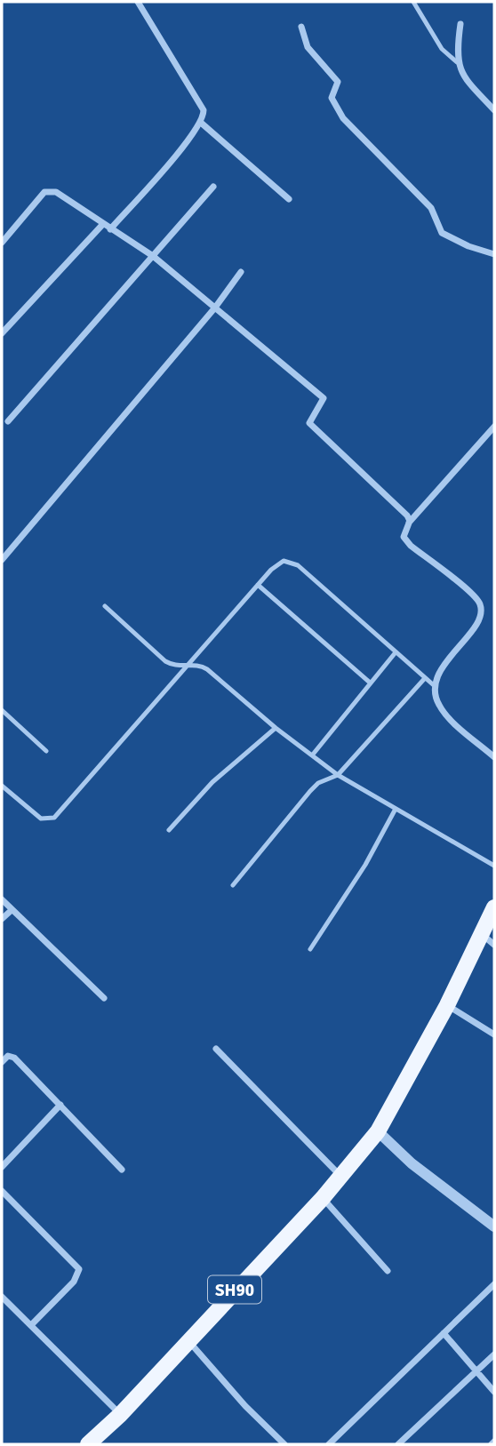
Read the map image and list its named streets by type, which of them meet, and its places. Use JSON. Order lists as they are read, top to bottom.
{
  "streets": {
    "main road": ["SH90"]
  }
}
